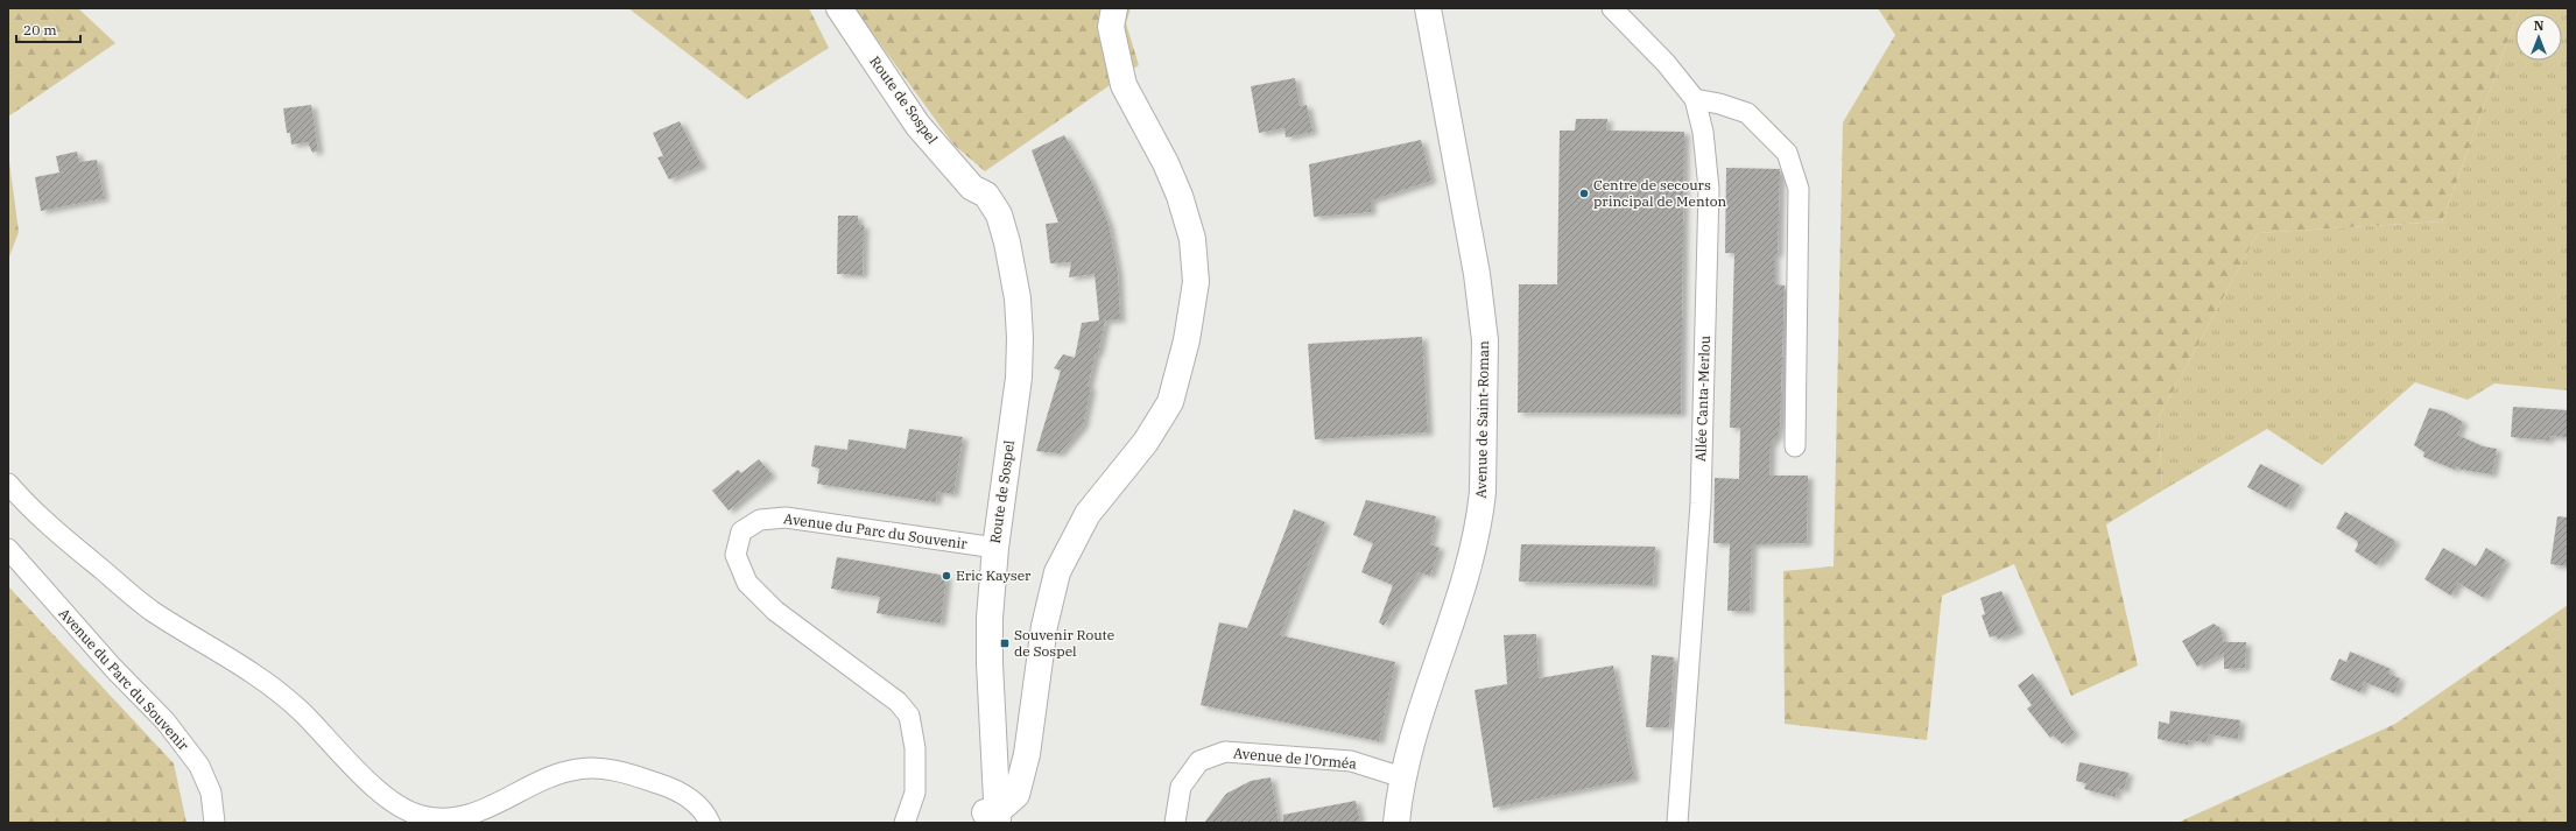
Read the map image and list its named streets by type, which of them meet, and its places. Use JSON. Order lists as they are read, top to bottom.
{
  "streets": {
    "street": [
      "Route de Sospel",
      "Allée Canta-Merlou",
      "Avenue de Saint-Roman",
      "Avenue du Parc du Souvenir",
      "Avenue de l'Orméa"
    ]
  },
  "crossings": [
    ["Route de Sospel", "Avenue du Parc du Souvenir"],
    ["Avenue de Saint-Roman", "Avenue de l'Orméa"]
  ],
  "places": {
    "other": ["Centre de secours principal de Menton", "Eric Kayser"],
    "transit": ["Souvenir Route de Sospel"]
  },
  "scale_bar": "20 m",
  "north": "top"
}
